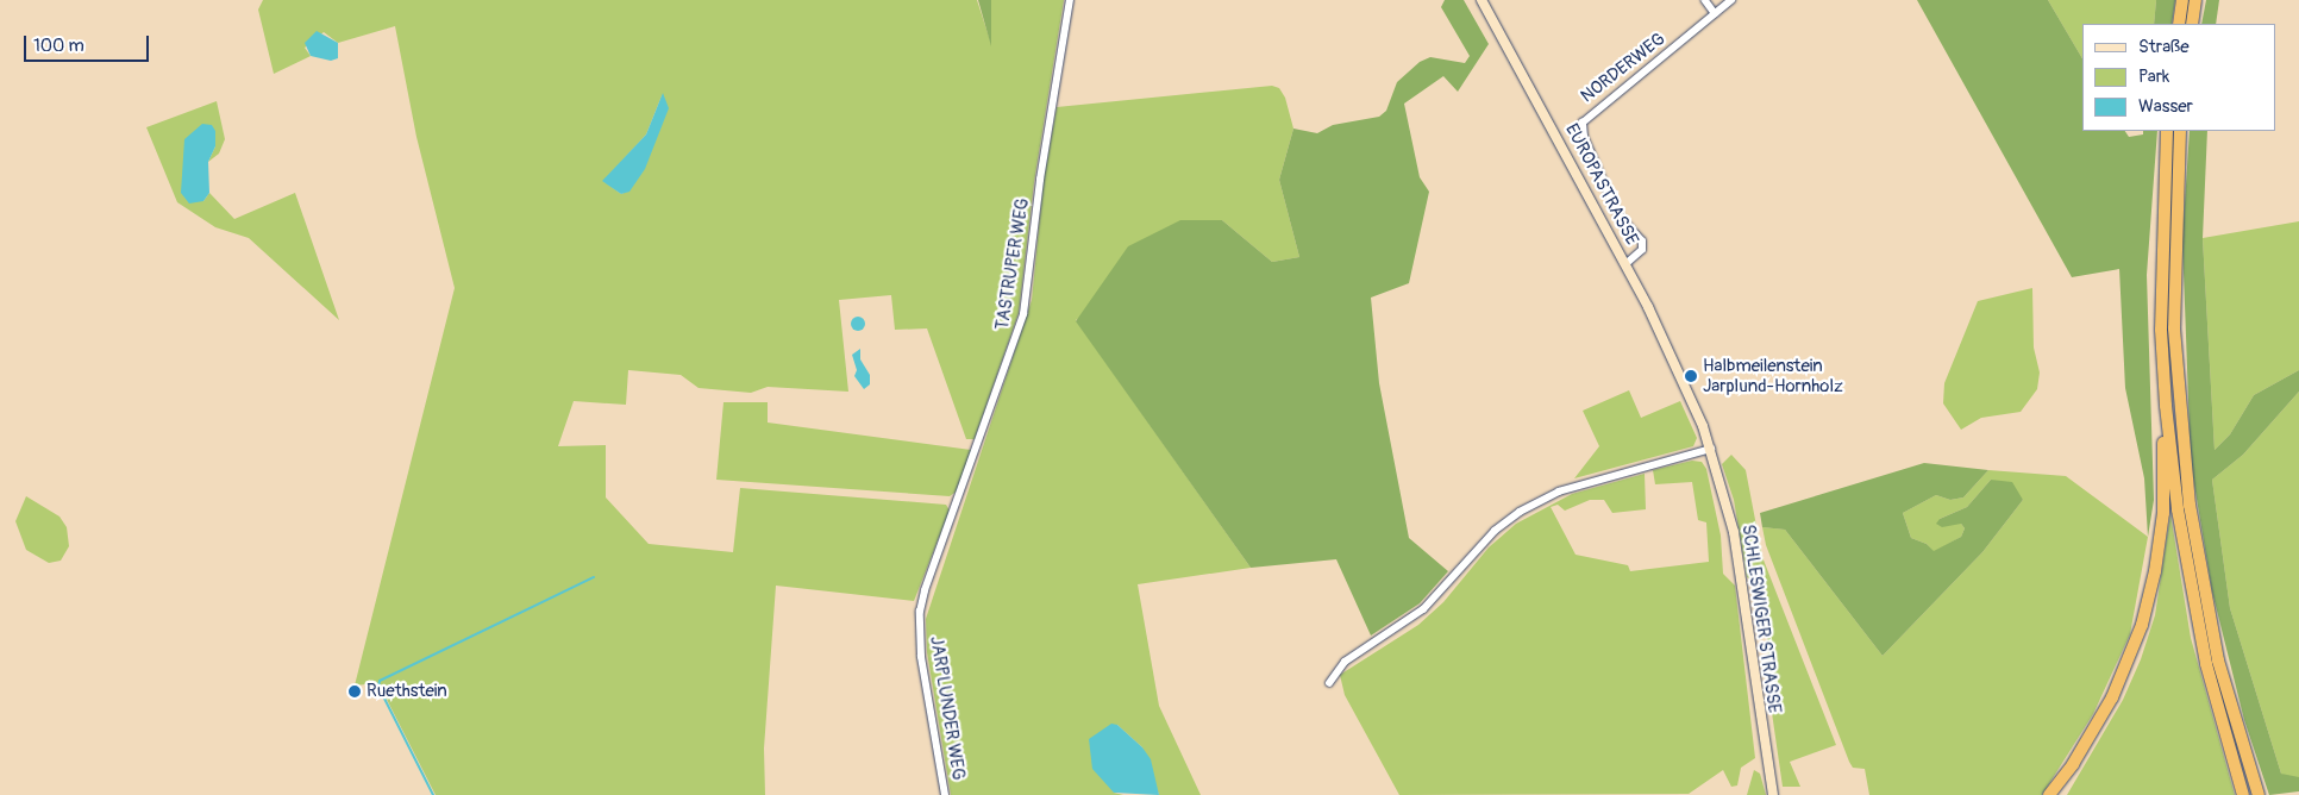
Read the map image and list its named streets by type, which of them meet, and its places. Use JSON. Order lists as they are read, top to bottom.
{
  "streets": {
    "main road": ["EUROPASTRASSE", "SCHLESWIGER STRASSE"],
    "street": ["NORDERWEG", "TASTRUPER WEG", "JARPLUNDER WEG"]
  },
  "crossings": [
    ["NORDERWEG", "EUROPASTRASSE"],
    ["EUROPASTRASSE", "SCHLESWIGER STRASSE"],
    ["TASTRUPER WEG", "JARPLUNDER WEG"]
  ],
  "places": ["Halbmeilenstein Jarplund-Hornholz", "Ruethstein"],
  "legend": ["Straße", "Park", "Wasser"],
  "scale_bar": "100 m"
}
